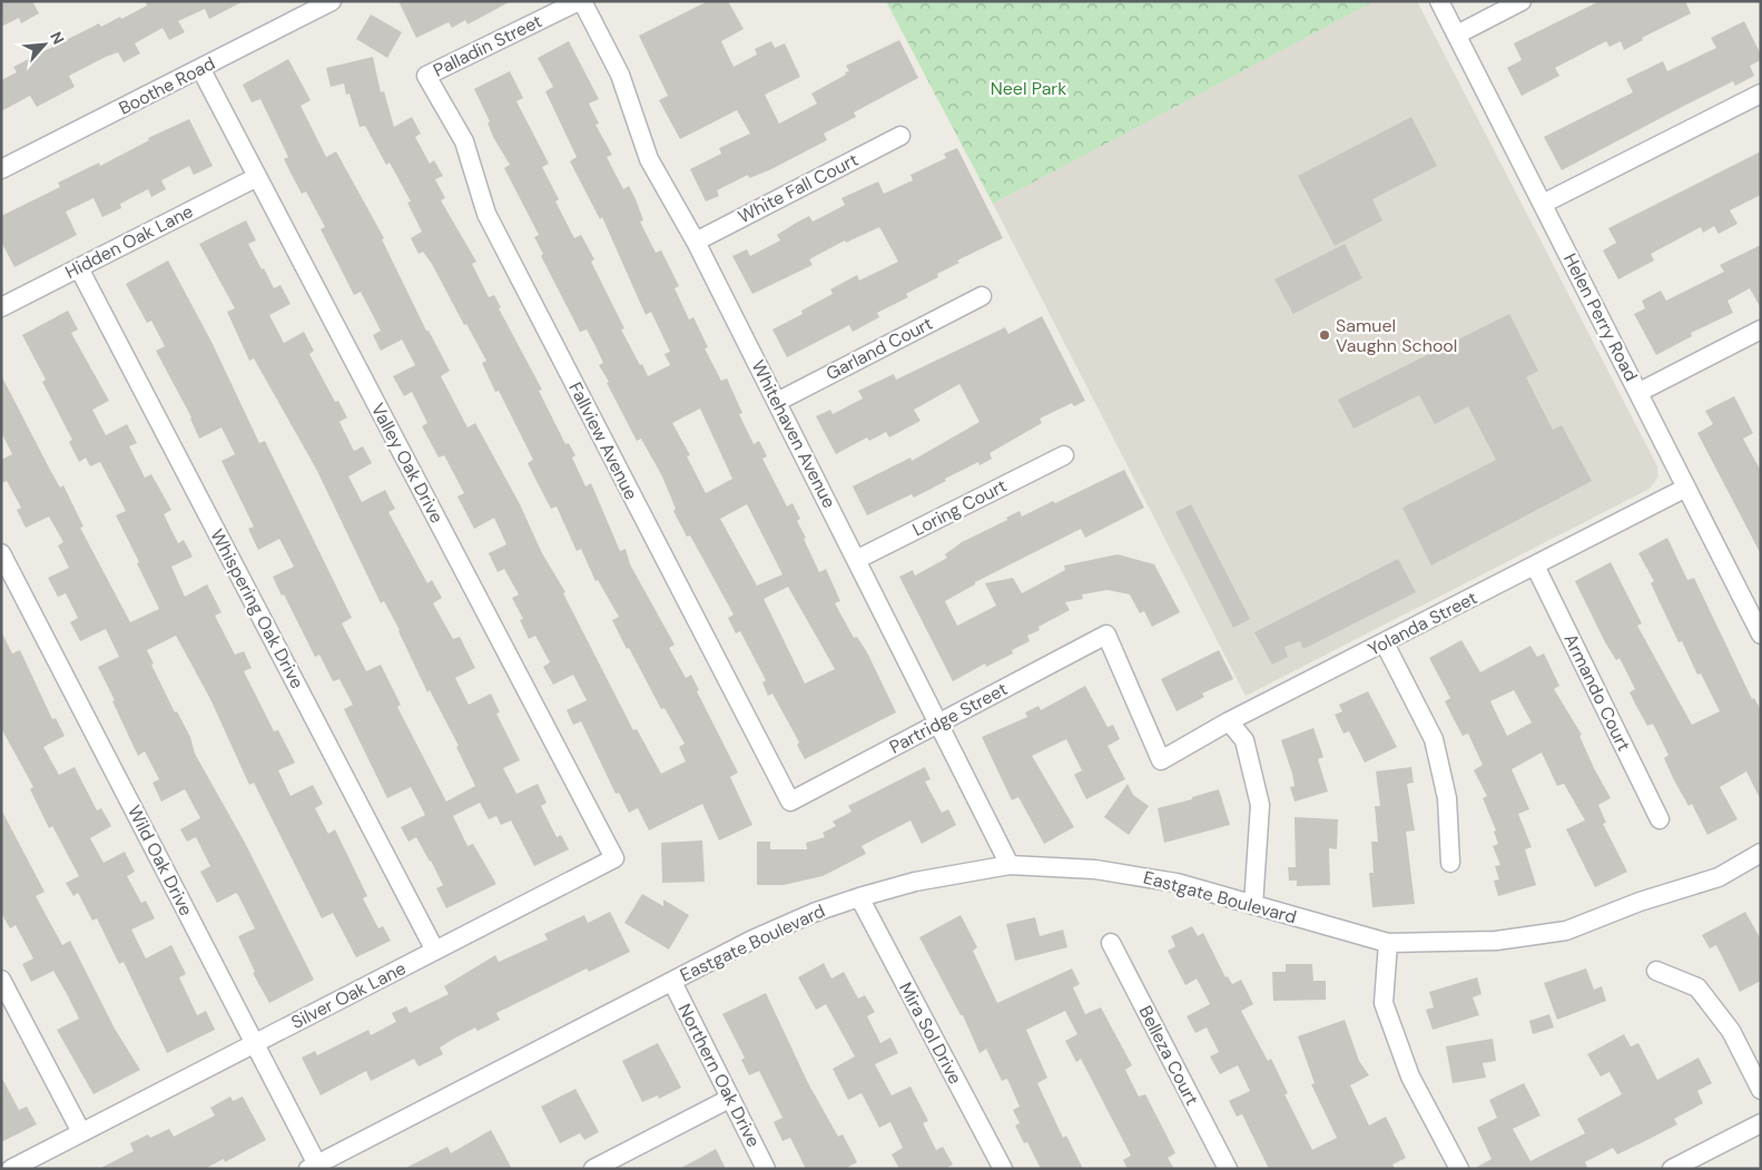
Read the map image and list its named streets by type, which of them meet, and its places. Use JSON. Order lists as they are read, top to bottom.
{
  "streets": {
    "street": [
      "Palladin Street",
      "Boothe Road",
      "White Fall Court",
      "Hidden Oak Lane",
      "Helen Perry Road",
      "Garland Court",
      "Whitehaven Avenue",
      "Fallview Avenue",
      "Valley Oak Drive",
      "Loring Court",
      "Whispering Oak Drive",
      "Yolanda Street",
      "Armando Court",
      "Partridge Street",
      "Wild Oak Drive",
      "Eastgate Boulevard",
      "Silver Oak Lane",
      "Mira Sol Drive",
      "Belleza Court",
      "Northern Oak Drive"
    ]
  },
  "crossings": [
    ["Palladin Street", "Whitehaven Avenue"],
    ["Palladin Street", "Fallview Avenue"],
    ["Boothe Road", "Valley Oak Drive"],
    ["White Fall Court", "Whitehaven Avenue"],
    ["Hidden Oak Lane", "Valley Oak Drive"],
    ["Hidden Oak Lane", "Whispering Oak Drive"],
    ["Helen Perry Road", "Yolanda Street"],
    ["Garland Court", "Whitehaven Avenue"],
    ["Whitehaven Avenue", "Loring Court"],
    ["Whitehaven Avenue", "Partridge Street"],
    ["Whitehaven Avenue", "Eastgate Boulevard"],
    ["Fallview Avenue", "Partridge Street"],
    ["Valley Oak Drive", "Silver Oak Lane"],
    ["Whispering Oak Drive", "Silver Oak Lane"],
    ["Yolanda Street", "Armando Court"],
    ["Yolanda Street", "Partridge Street"],
    ["Wild Oak Drive", "Eastgate Boulevard"],
    ["Wild Oak Drive", "Silver Oak Lane"],
    ["Eastgate Boulevard", "Mira Sol Drive"],
    ["Eastgate Boulevard", "Northern Oak Drive"]
  ],
  "parks": ["Neel Park"],
  "places": ["Samuel Vaughn School"],
  "north": "top right"
}
